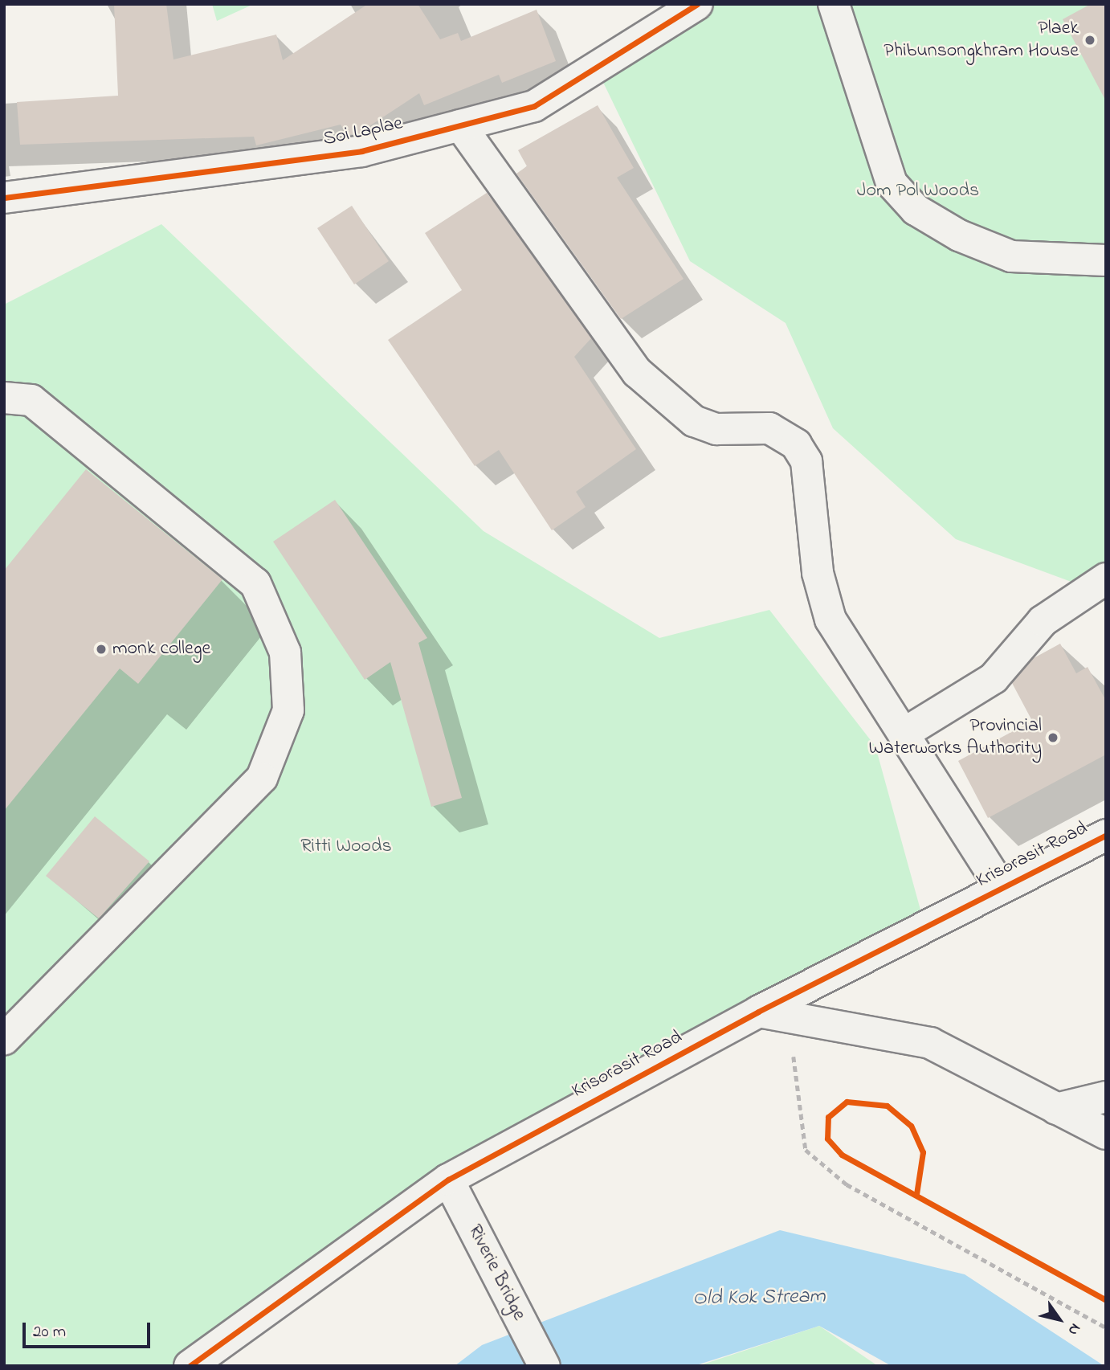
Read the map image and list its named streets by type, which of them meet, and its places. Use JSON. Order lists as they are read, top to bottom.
{
  "streets": {
    "street": ["Soi Laplae", "Krisorasit Road", "Riverie Bridge"]
  },
  "crossings": [
    ["Krisorasit Road", "Riverie Bridge"]
  ],
  "water": ["Old Kok Stream"],
  "parks": ["Jom Pol Woods", "Ritti Woods"],
  "places": ["Plaek Phibunsongkhram House", "monk college", "Provincial Waterworks Authority"],
  "scale_bar": "20 m",
  "north": "bottom right"
}
